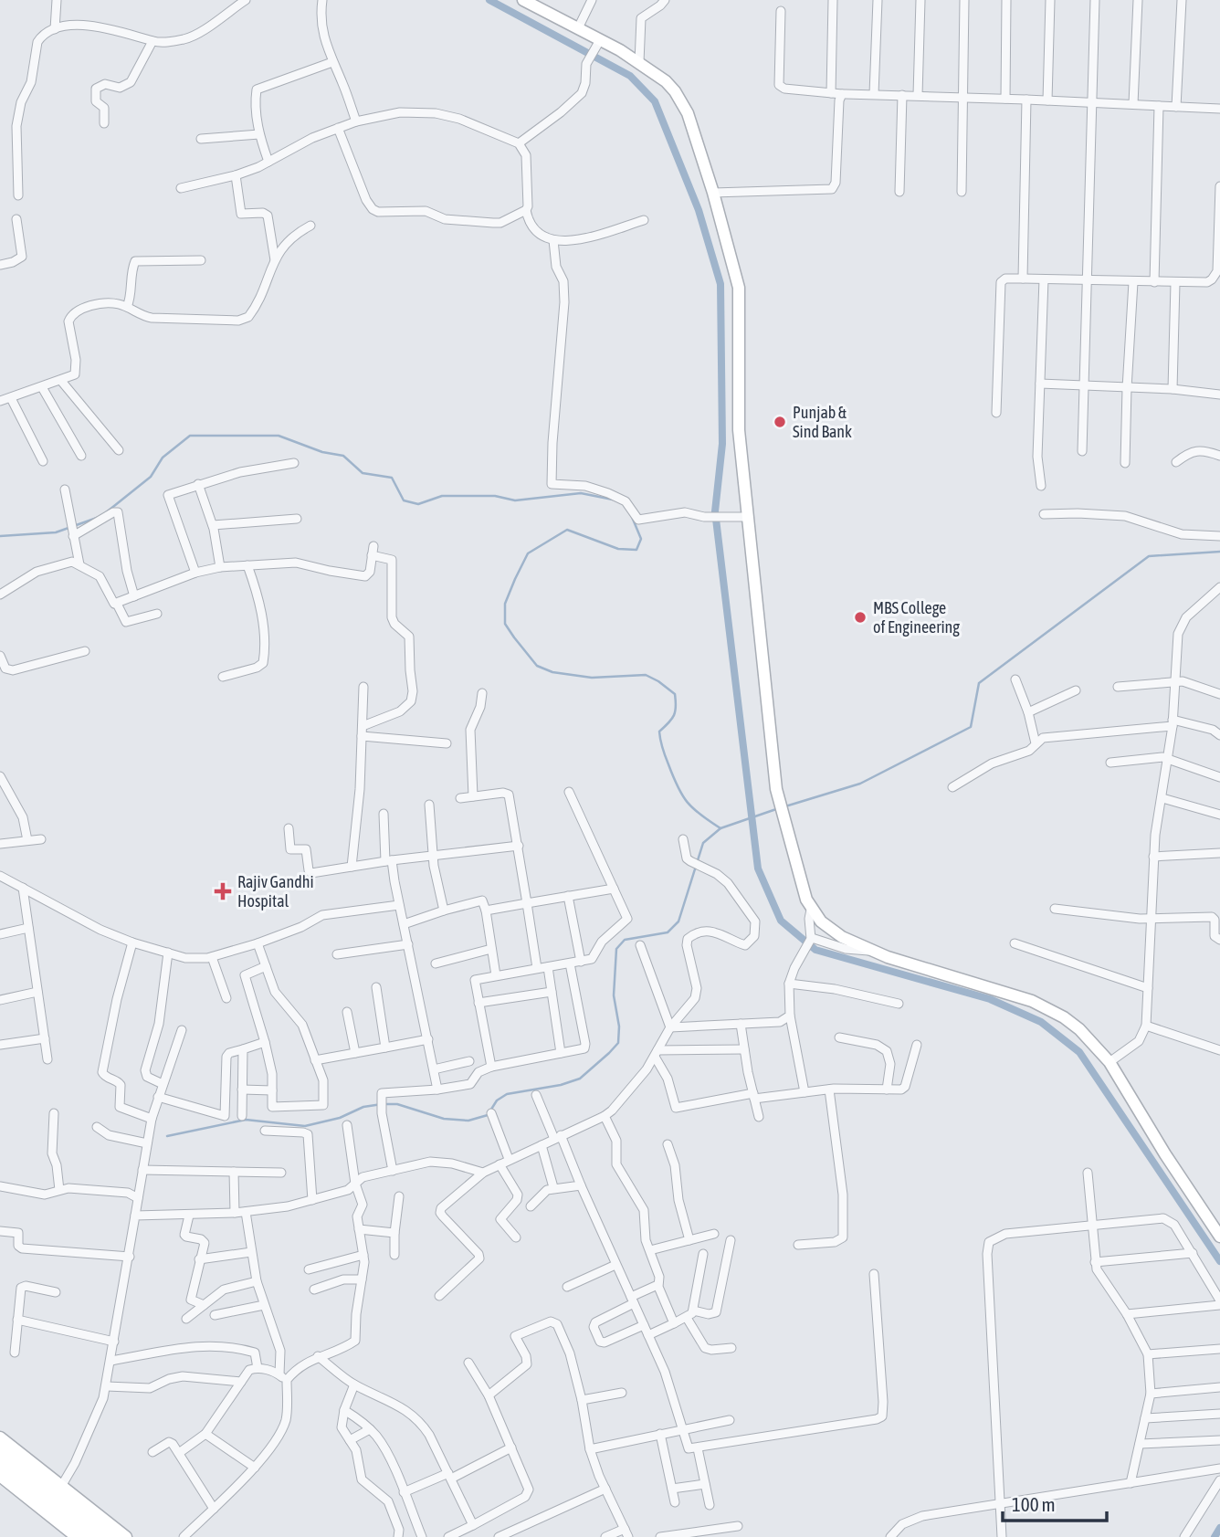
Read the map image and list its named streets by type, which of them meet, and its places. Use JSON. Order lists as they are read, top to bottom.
{
  "places": {
    "other": ["Punjab & Sind Bank", "MBS College of Engineering"],
    "health": ["Rajiv Gandhi Hospital"]
  },
  "scale_bar": "100 m"
}
